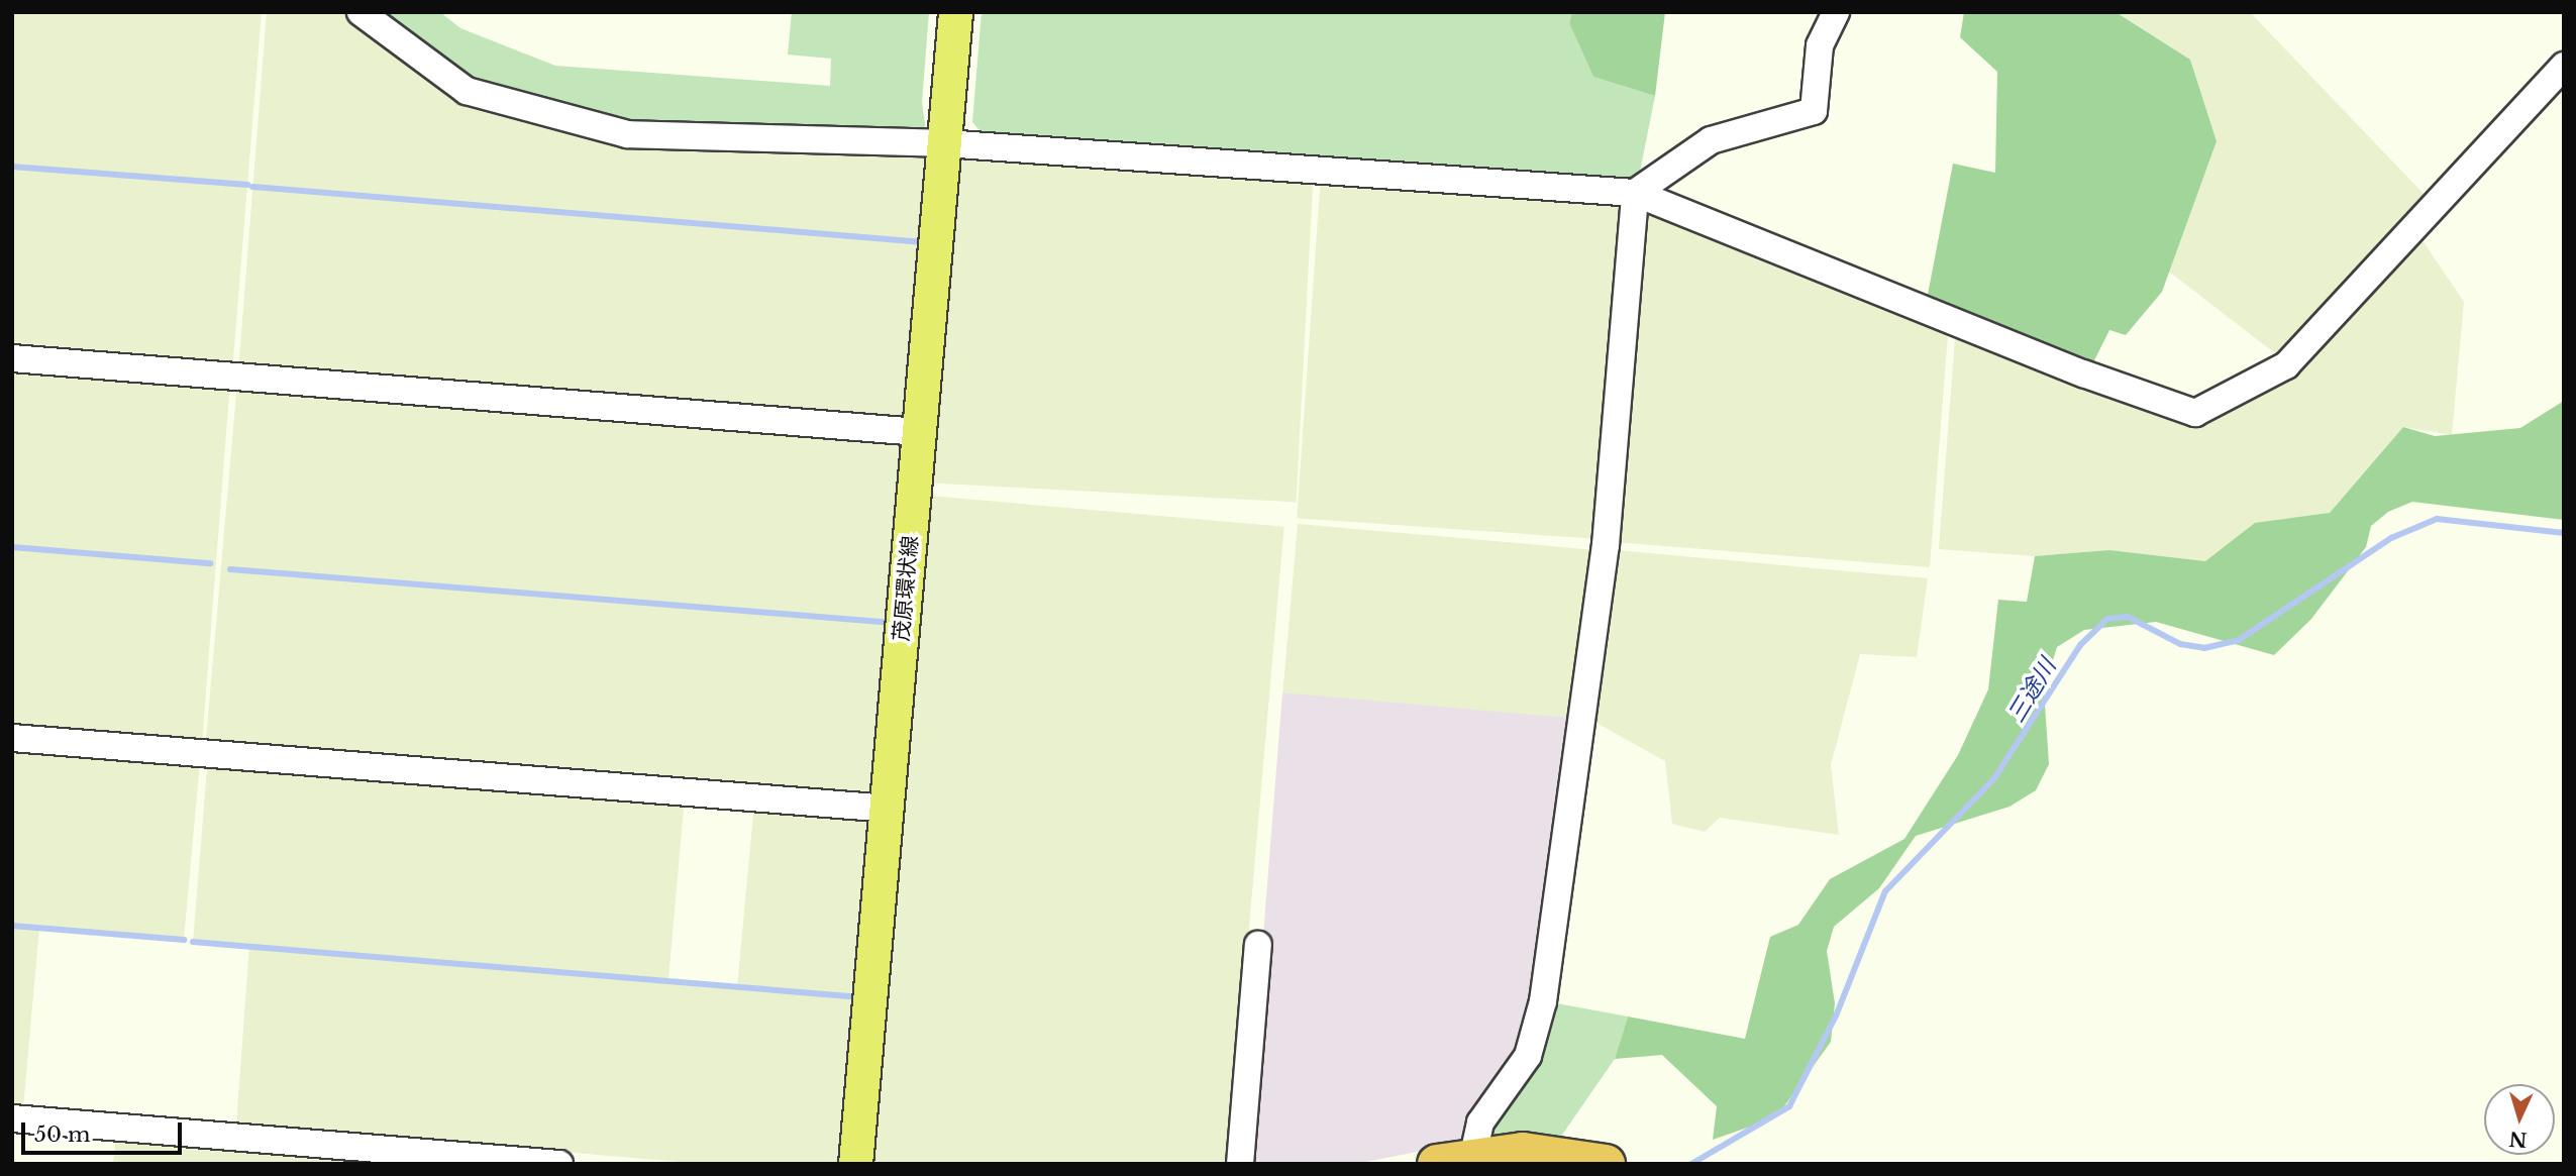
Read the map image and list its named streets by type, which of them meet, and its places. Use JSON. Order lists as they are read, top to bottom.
{
  "streets": {
    "main road": ["茂原環状線"]
  },
  "water": ["三途川"],
  "scale_bar": "50 m",
  "north": "bottom"
}
